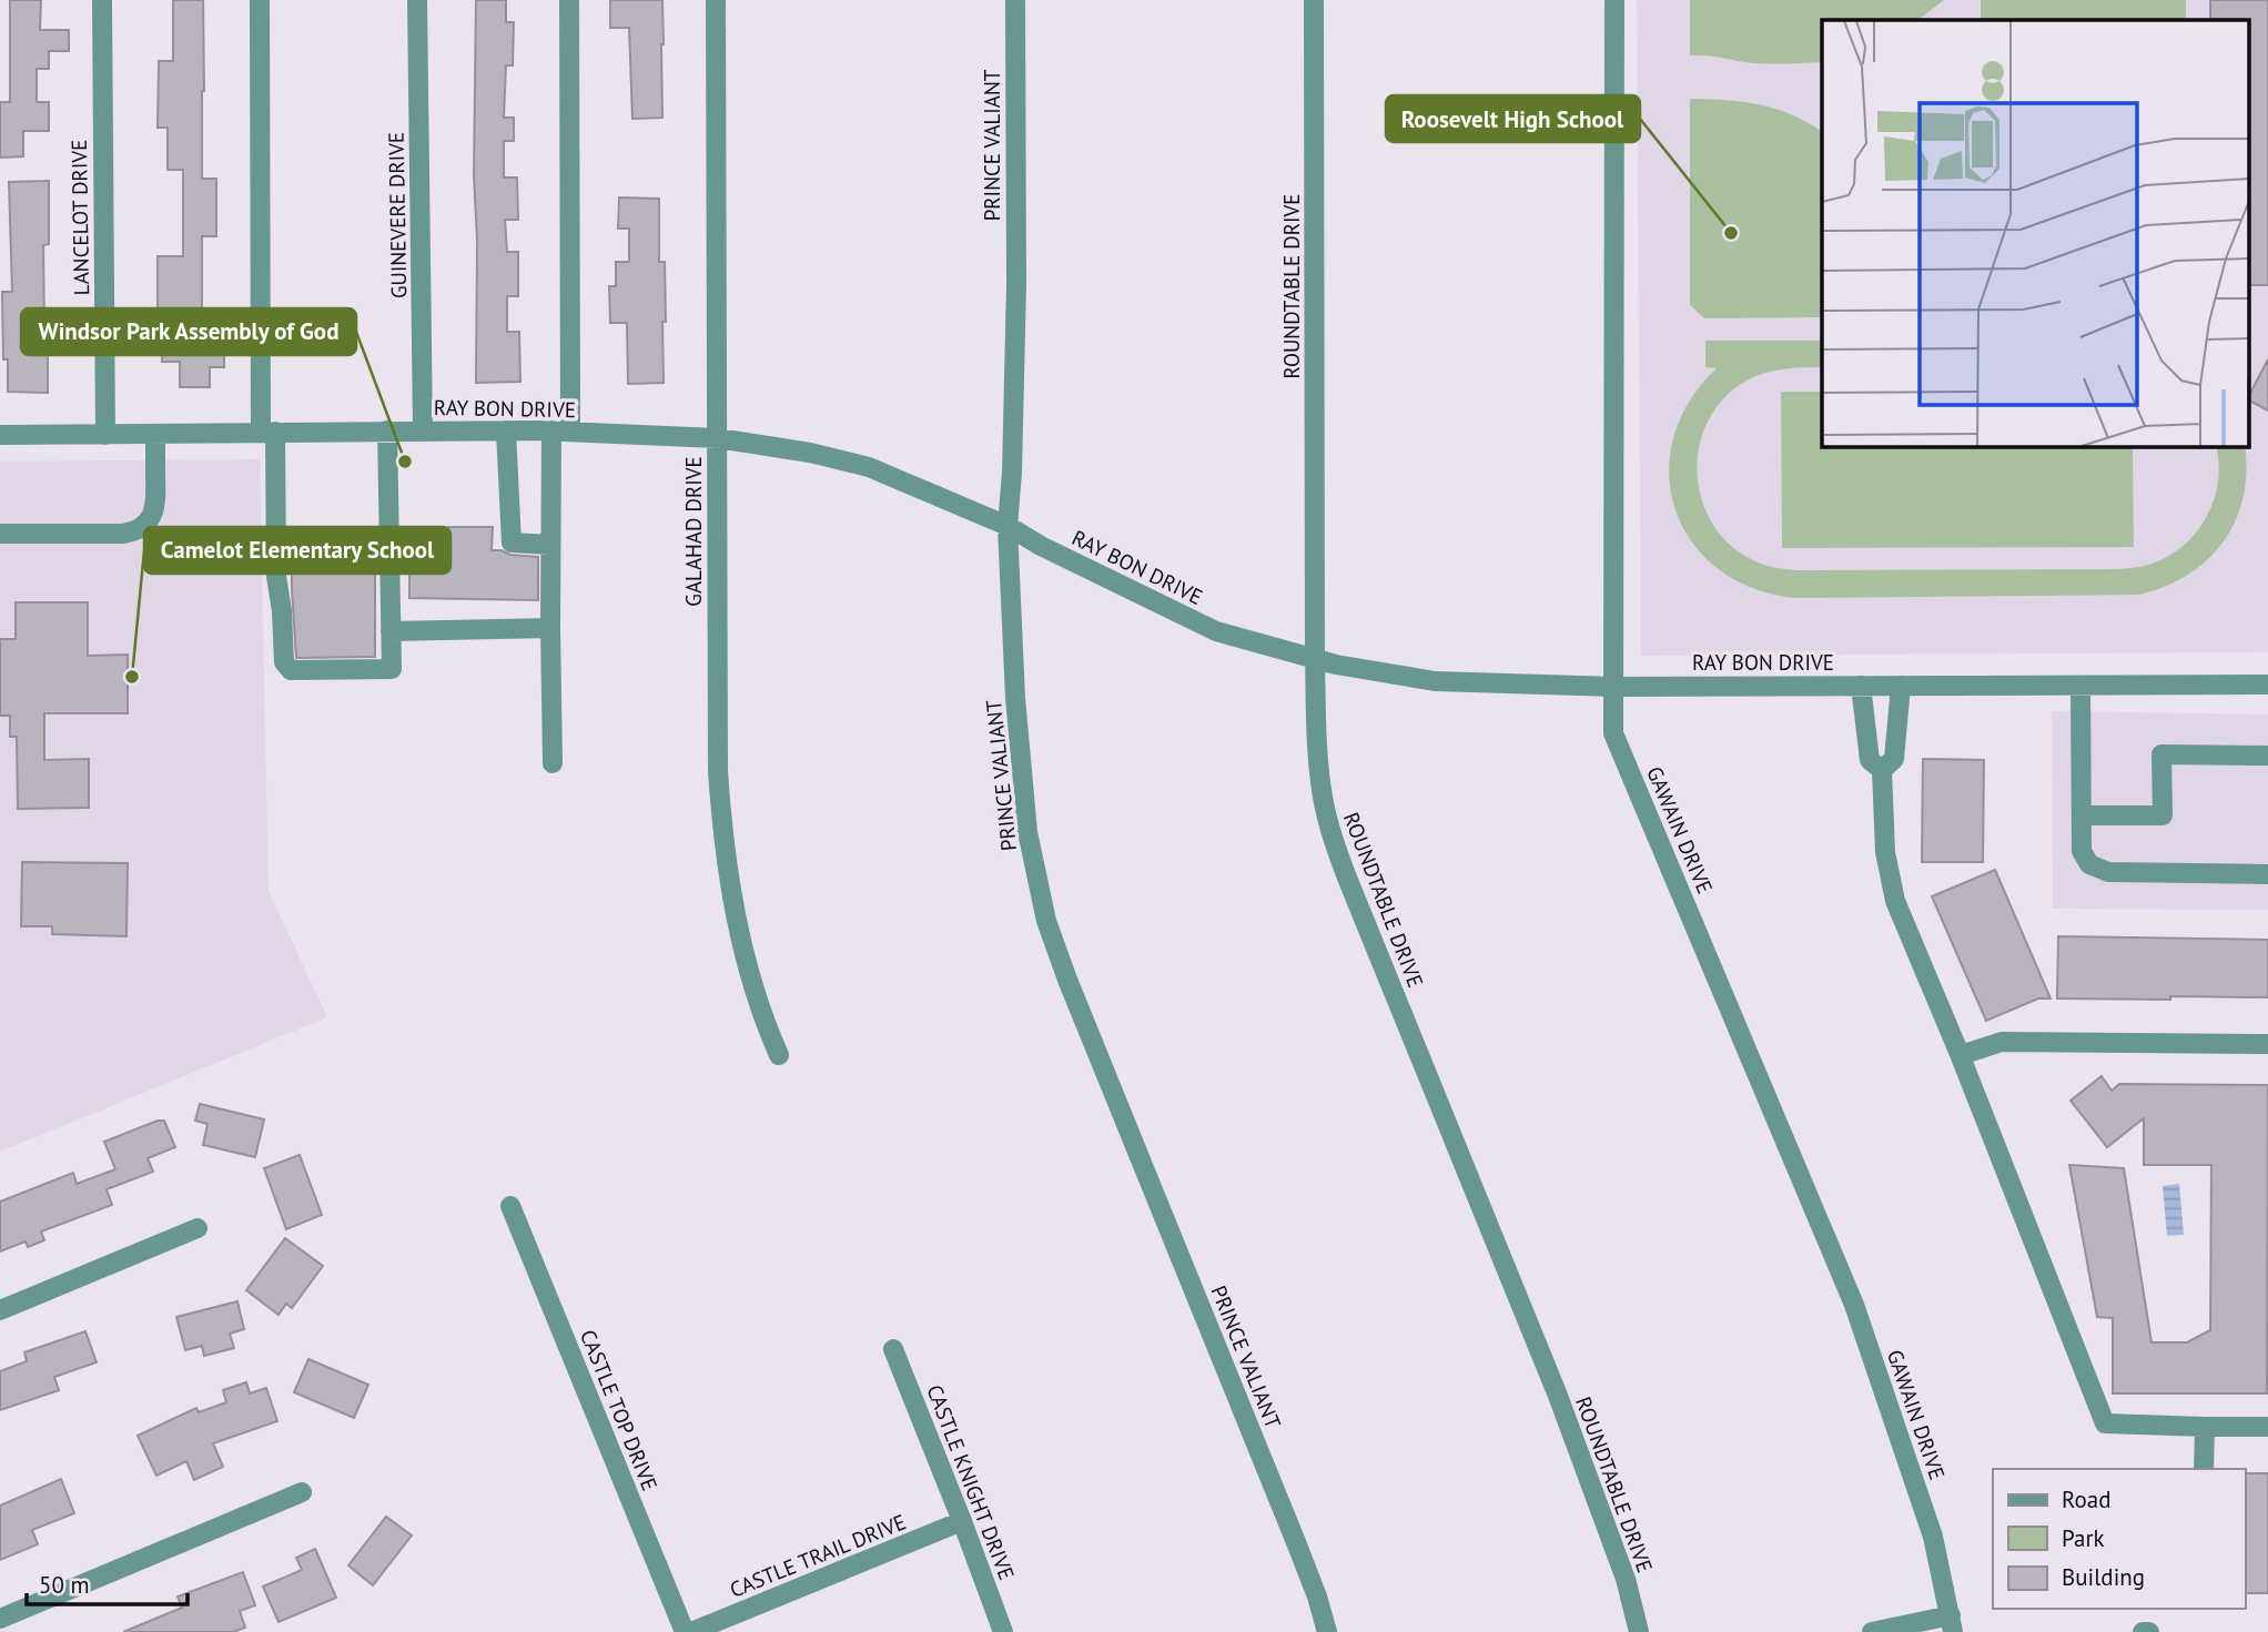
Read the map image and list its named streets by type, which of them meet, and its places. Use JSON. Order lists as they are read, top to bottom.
{
  "streets": {
    "street": [
      "PRINCE VALIANT",
      "GUINEVERE DRIVE",
      "LANCELOT DRIVE",
      "ROUNDTABLE DRIVE",
      "RAY BON DRIVE",
      "GALAHAD DRIVE",
      "GAWAIN DRIVE",
      "CASTLE TOP DRIVE",
      "CASTLE KNIGHT DRIVE",
      "CASTLE TRAIL DRIVE"
    ]
  },
  "crossings": [
    ["PRINCE VALIANT", "RAY BON DRIVE"],
    ["GUINEVERE DRIVE", "RAY BON DRIVE"],
    ["LANCELOT DRIVE", "RAY BON DRIVE"],
    ["ROUNDTABLE DRIVE", "RAY BON DRIVE"],
    ["RAY BON DRIVE", "GALAHAD DRIVE"],
    ["RAY BON DRIVE", "GAWAIN DRIVE"],
    ["CASTLE KNIGHT DRIVE", "CASTLE TRAIL DRIVE"]
  ],
  "places": ["Roosevelt High School", "Windsor Park Assembly of God", "Camelot Elementary School"],
  "legend": ["Road", "Park", "Building"],
  "scale_bar": "50 m"
}
